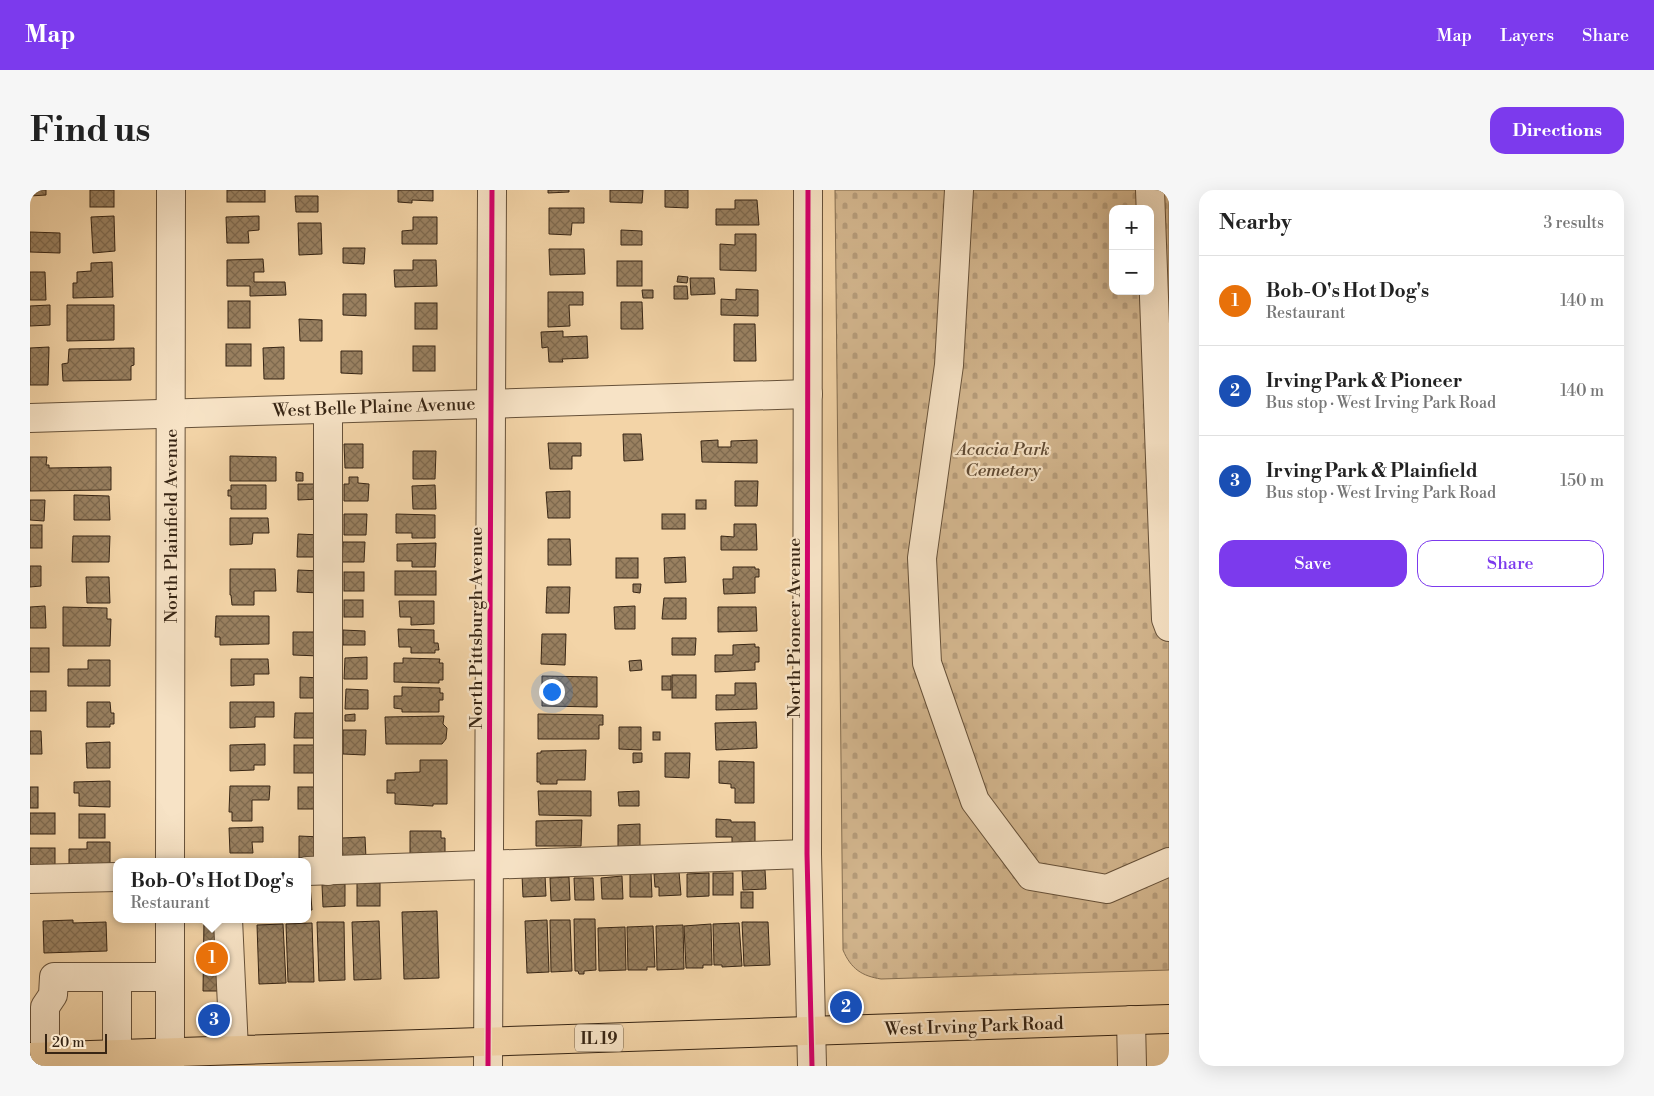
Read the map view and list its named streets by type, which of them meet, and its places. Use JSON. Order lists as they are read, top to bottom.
{
  "streets": {
    "main road": ["West Irving Park Road", "IL 19"],
    "street": [
      "West Belle Plaine Avenue",
      "North Plainfield Avenue",
      "North Pittsburgh Avenue",
      "North Pioneer Avenue"
    ]
  },
  "crossings": [
    ["West Belle Plaine Avenue", "North Plainfield Avenue"],
    ["West Belle Plaine Avenue", "North Pittsburgh Avenue"],
    ["West Belle Plaine Avenue", "North Pioneer Avenue"],
    ["North Pittsburgh Avenue", "West Irving Park Road"],
    ["North Pioneer Avenue", "West Irving Park Road"]
  ],
  "parks": ["Acacia Park Cemetery"],
  "scale_bar": "20 m",
  "page": {
    "header": "Map",
    "nav": ["Map", "Layers", "Share"],
    "buttons": [
      "Directions",
      ["Save", "Share"]
    ],
    "title": "Find us",
    "heading": ["Nearby", "3 results"],
    "map_buttons": ["+", "−"],
    "list": [
      {
        "mark": "1",
        "name": "Bob-O's Hot Dog's",
        "note": "Restaurant",
        "value": "140 m"
      },
      {
        "mark": "2",
        "name": "Irving Park & Pioneer",
        "note": "Bus stop · West Irving Park Road",
        "value": "140 m"
      },
      {
        "mark": "3",
        "name": "Irving Park & Plainfield",
        "note": "Bus stop · West Irving Park Road",
        "value": "150 m"
      }
    ],
    "popup": ["Bob-O's Hot Dog's", "Restaurant"],
    "pins": ["1", "2", "3"],
    "scale": "20 m"
  }
}
